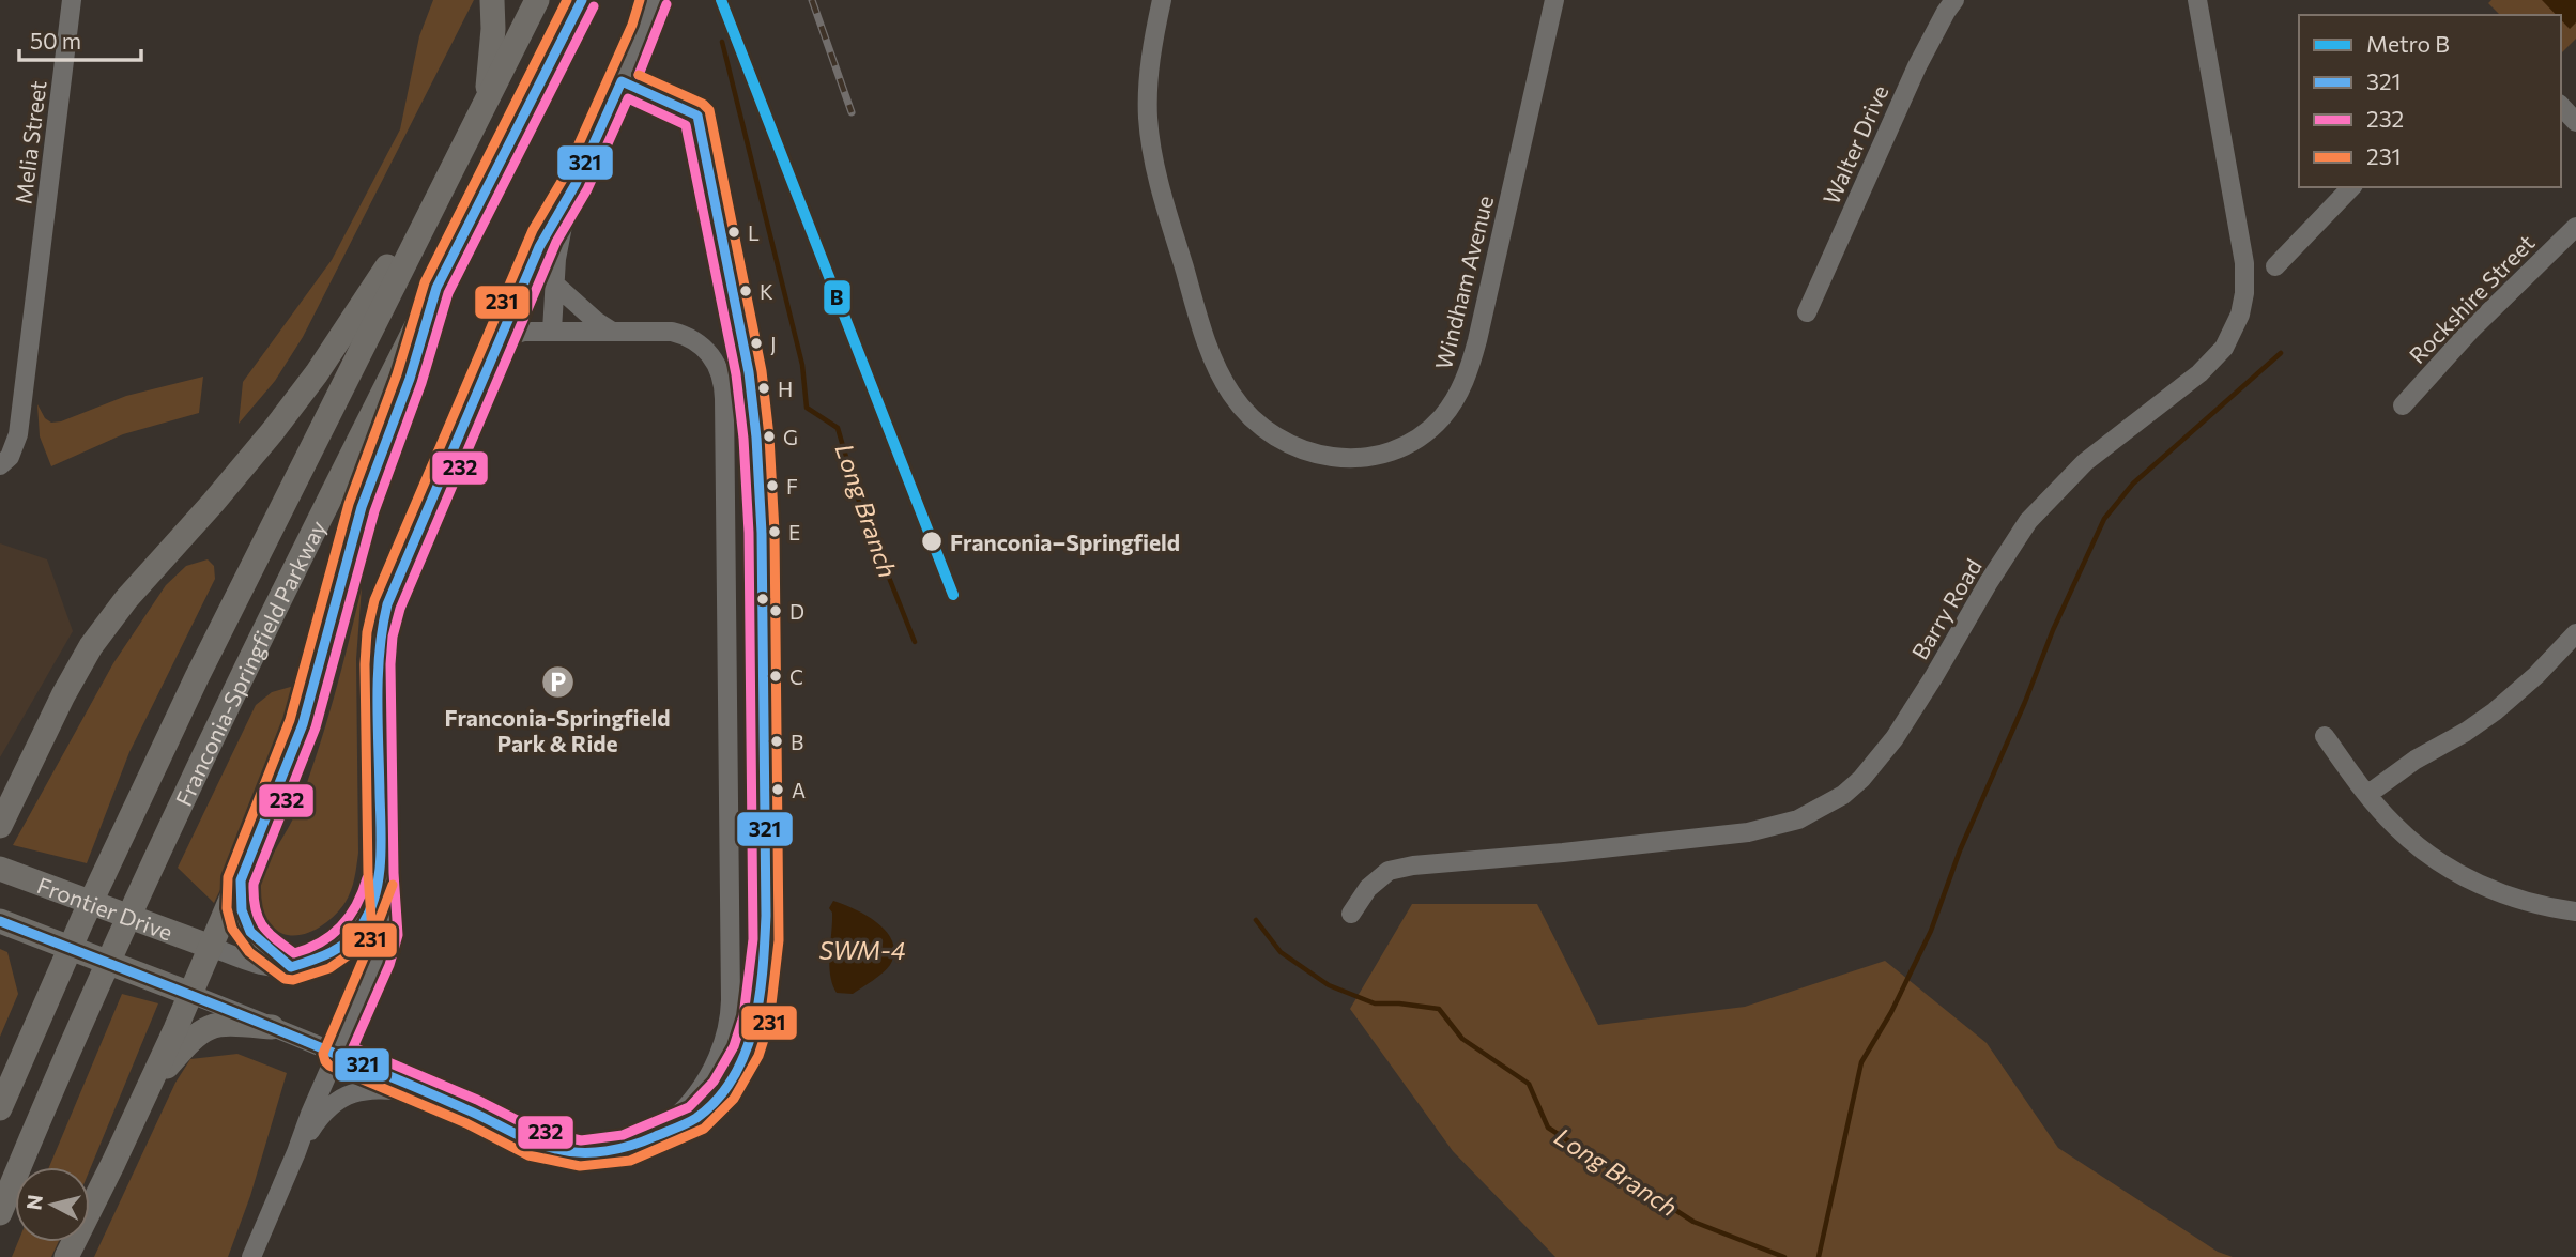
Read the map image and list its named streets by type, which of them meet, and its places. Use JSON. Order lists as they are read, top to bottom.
{
  "streets": {
    "main road": ["Franconia-Springfield Parkway", "Frontier Drive"],
    "street": [
      "Melia Street",
      "Walter Drive",
      "Windham Avenue",
      "Rockshire Street",
      "Barry Road"
    ]
  },
  "water": ["Long Branch", "SWM-4"],
  "places": {
    "other": [
      "L",
      "K",
      "J",
      "H",
      "G",
      "F",
      "E",
      "Franconia–Springfield",
      "D",
      "C",
      "B",
      "A"
    ],
    "parking": ["Franconia-Springfield Park & Ride"]
  },
  "lines": [
    "metro line B",
    "transit line 321",
    "transit line 231",
    "transit line 232"
  ],
  "legend": [
    "Metro B",
    "321",
    "232",
    "231"
  ],
  "scale_bar": "50 m",
  "north": "left"
}
